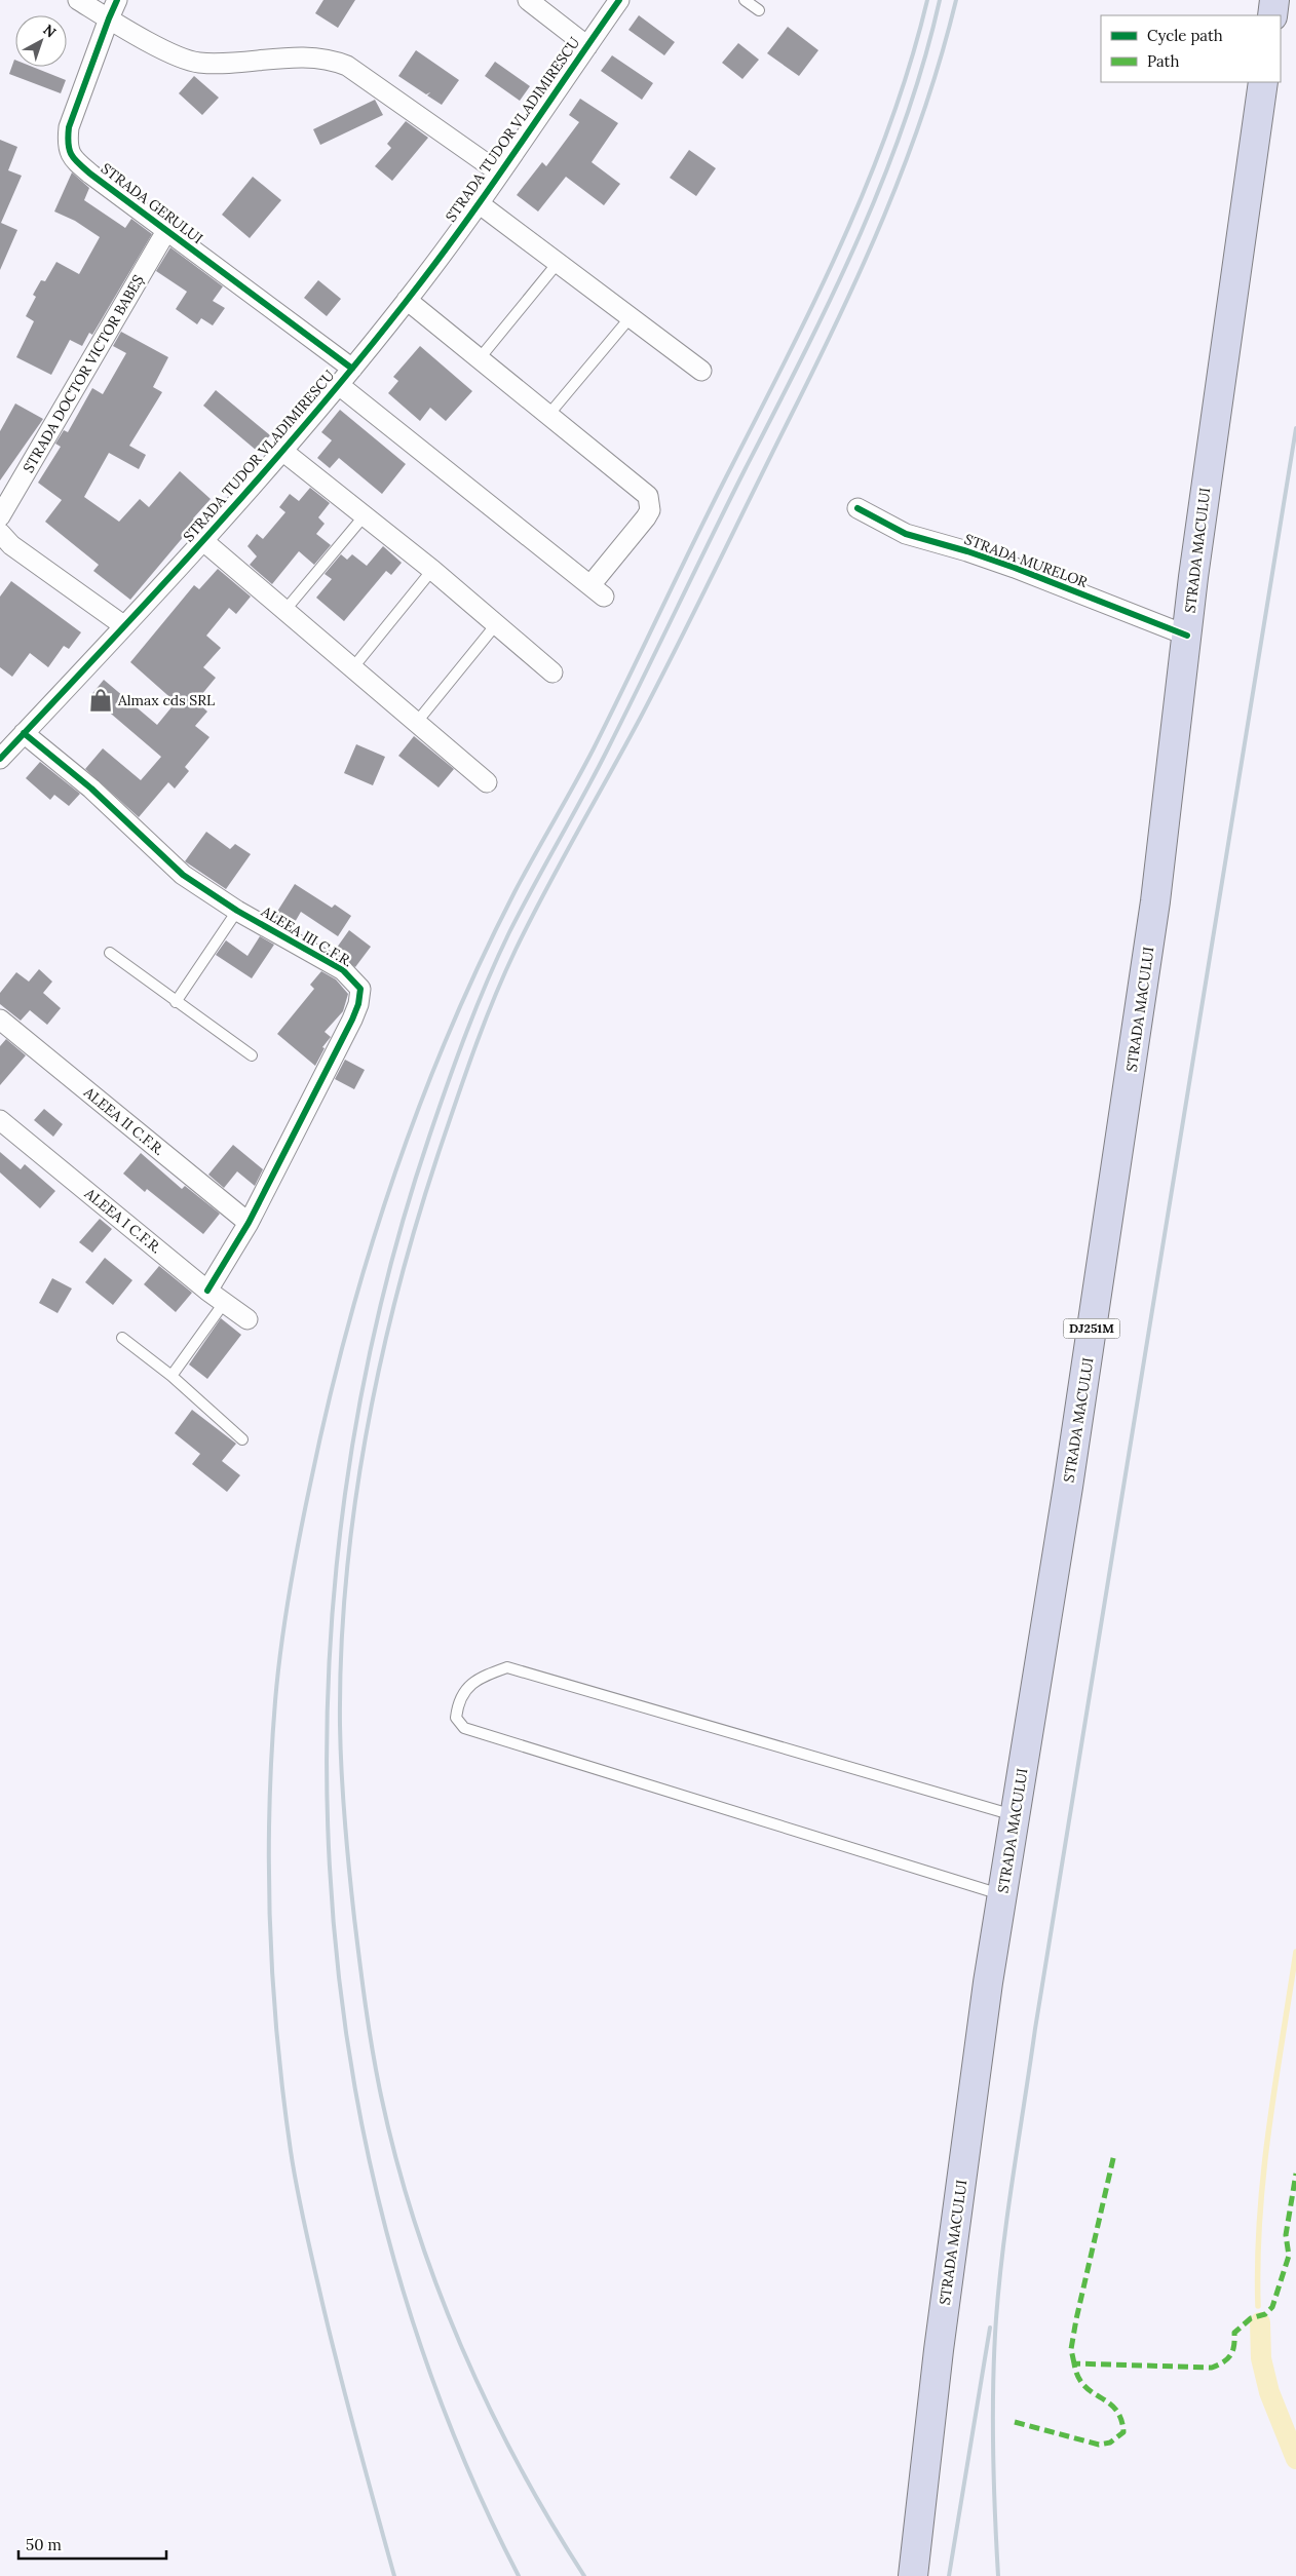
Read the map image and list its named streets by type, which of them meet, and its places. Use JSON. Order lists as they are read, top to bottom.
{
  "streets": {
    "highway": ["STRADA MACULUI", "DJ251M"],
    "street": [
      "STRADA TUDOR VLADIMIRESCU",
      "STRADA GERULUI",
      "STRADA DOCTOR VICTOR BABEȘ",
      "STRADA MURELOR",
      "ALEEA III C.F.R.",
      "ALEEA II C.F.R.",
      "ALEEA I C.F.R."
    ]
  },
  "crossings": [
    ["STRADA TUDOR VLADIMIRESCU", "STRADA GERULUI"],
    ["STRADA TUDOR VLADIMIRESCU", "ALEEA III C.F.R."],
    ["STRADA GERULUI", "STRADA DOCTOR VICTOR BABEȘ"],
    ["STRADA MACULUI", "STRADA MURELOR"],
    ["ALEEA III C.F.R.", "ALEEA II C.F.R."],
    ["ALEEA III C.F.R.", "ALEEA I C.F.R."]
  ],
  "places": {
    "shop": ["Almax cds SRL"]
  },
  "legend": ["Cycle path", "Path"],
  "scale_bar": "50 m",
  "north": "top right"
}
